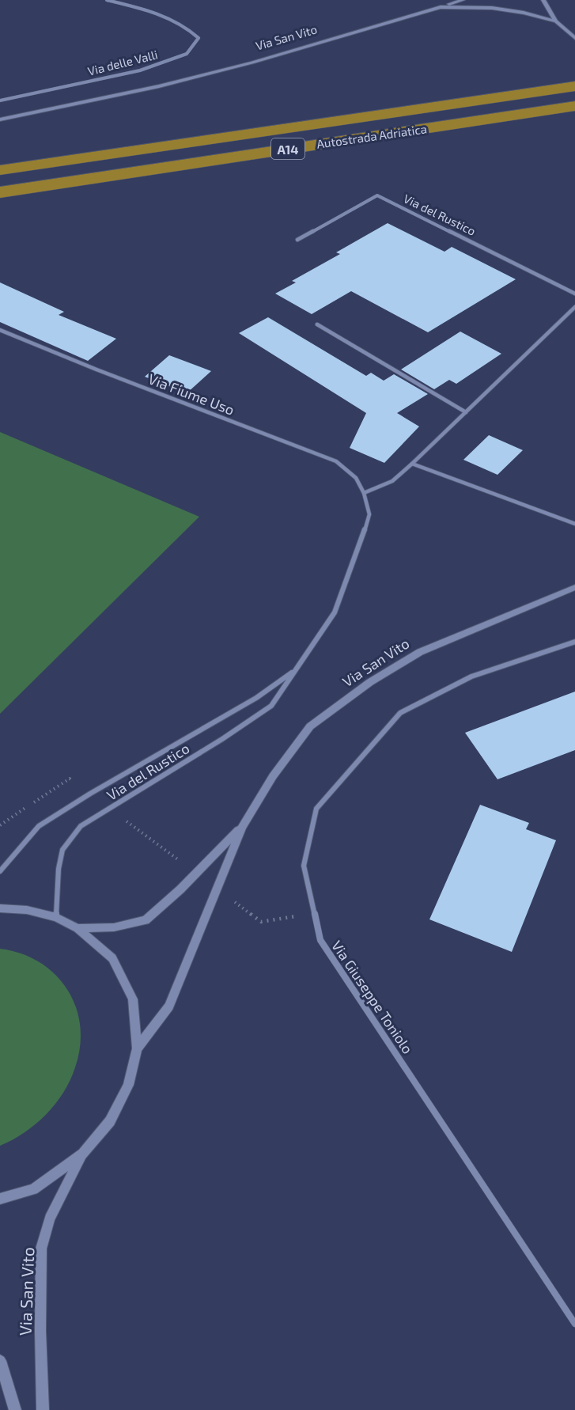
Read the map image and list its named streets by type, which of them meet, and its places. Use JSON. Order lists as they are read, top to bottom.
{
  "streets": {
    "highway": ["Autostrada Adriatica", "A14"],
    "street": [
      "Via San Vito",
      "Via delle Valli",
      "Via del Rustico",
      "Via Fiume Uso",
      "Via Giuseppe Toniolo"
    ]
  },
  "crossings": [
    ["Via del Rustico", "Via Fiume Uso"]
  ]
}
